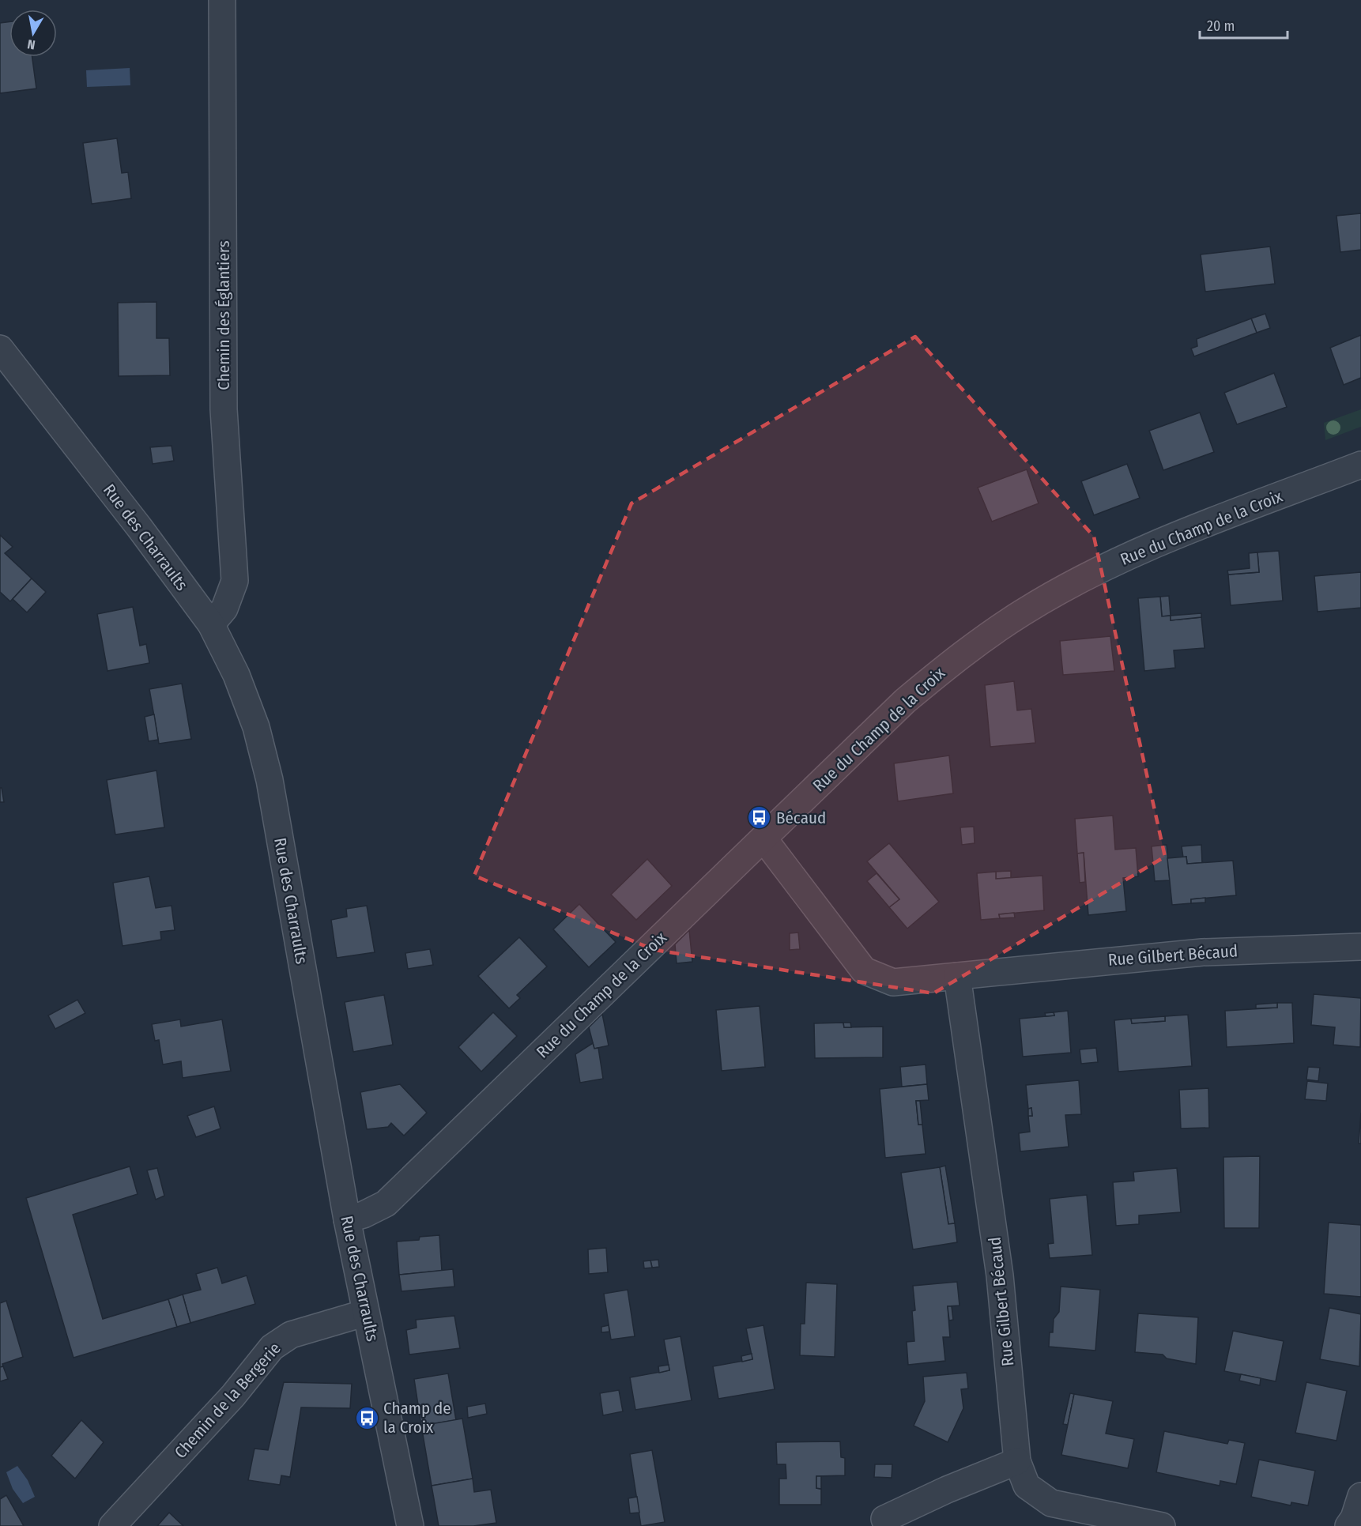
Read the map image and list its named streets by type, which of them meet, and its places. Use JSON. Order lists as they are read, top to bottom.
{
  "streets": {
    "street": [
      "Chemin des Églantiers",
      "Rue du Champ de la Croix",
      "Rue des Charraults",
      "Rue Gilbert Bécaud",
      "Chemin de la Bergerie"
    ]
  },
  "crossings": [
    ["Chemin des Églantiers", "Rue des Charraults"],
    ["Rue du Champ de la Croix", "Rue des Charraults"],
    ["Rue du Champ de la Croix", "Rue Gilbert Bécaud"],
    ["Rue des Charraults", "Chemin de la Bergerie"]
  ],
  "places": {
    "bus stop": ["Bécaud", "Champ de la Croix"]
  },
  "scale_bar": "20 m",
  "north": "bottom"
}
